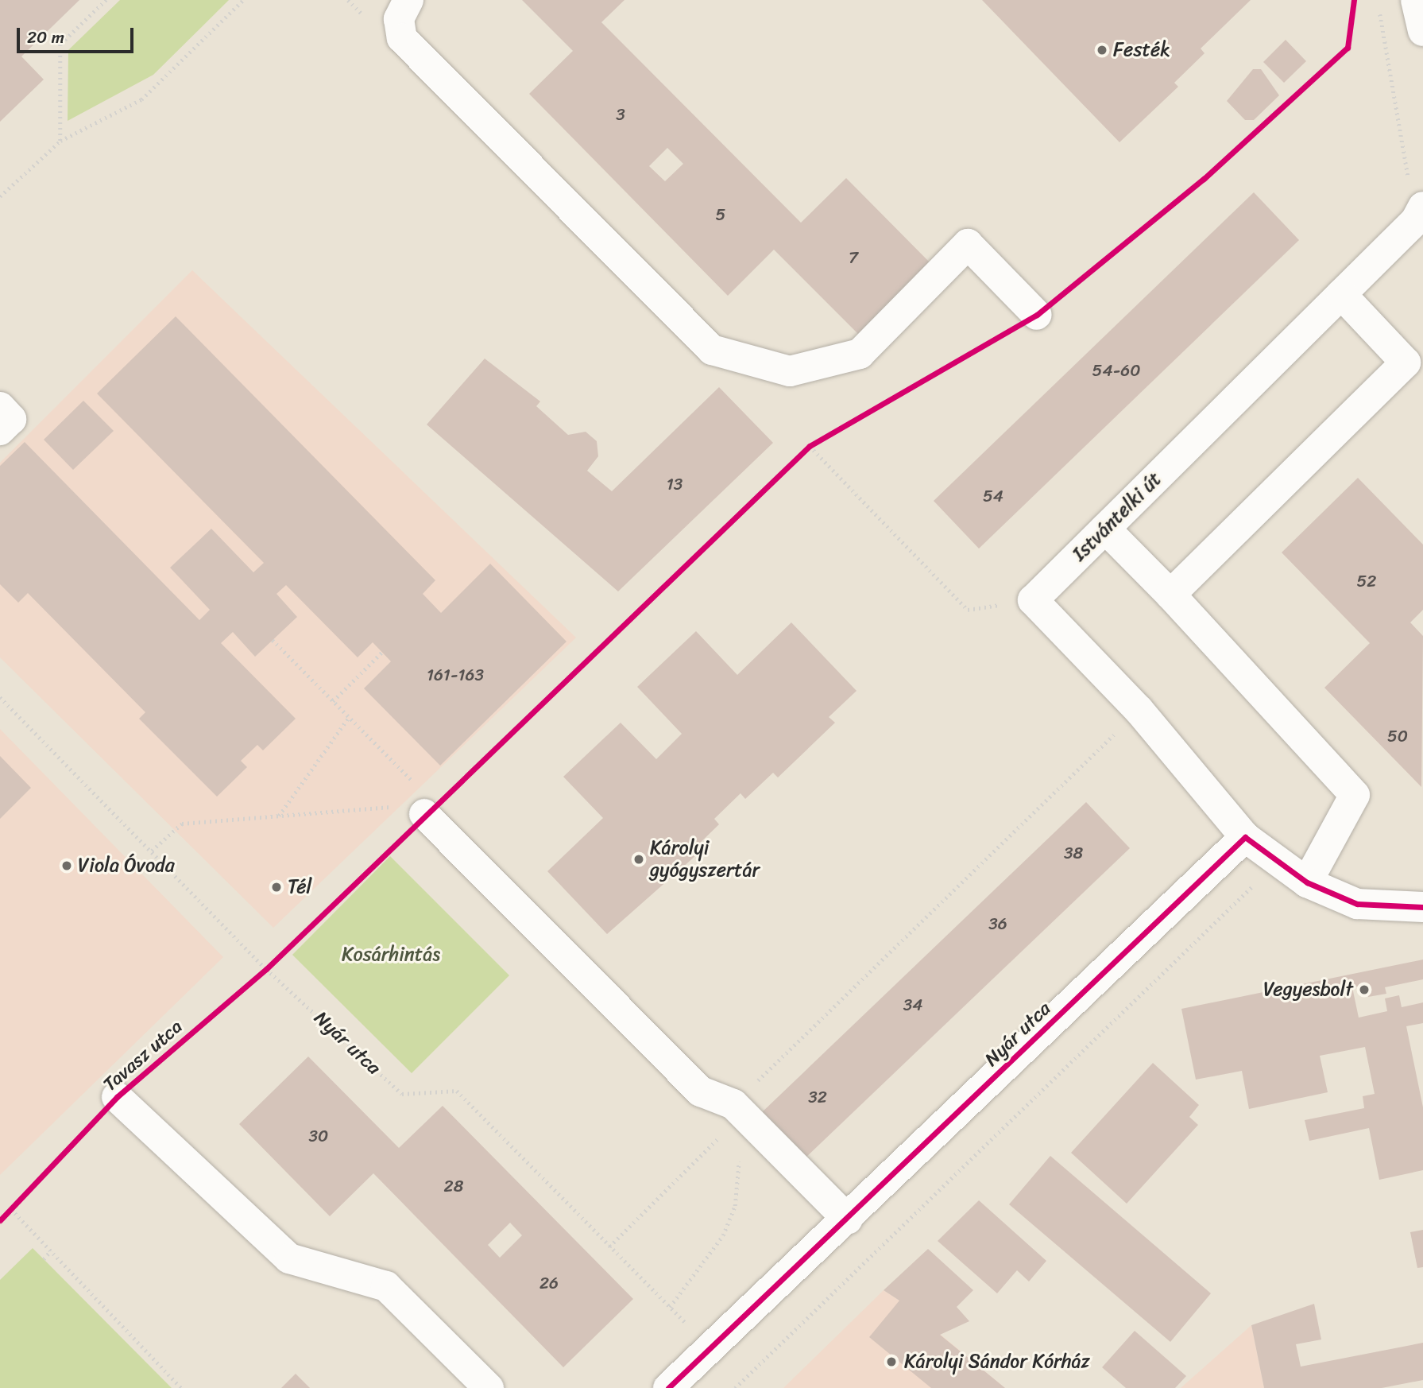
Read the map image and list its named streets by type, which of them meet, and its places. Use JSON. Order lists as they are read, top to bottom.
{
  "streets": {
    "street": ["Istvántelki út", "Nyár utca"],
    "cycle path": ["Tavasz utca"]
  },
  "parks": ["Kosárhintás"],
  "places": [
    "Festék",
    "Károlyi gyógyszertár",
    "Viola Óvoda",
    "Tél",
    "Vegyesbolt",
    "Károlyi Sándor Kórház"
  ],
  "house_numbers": [
    "3",
    "5",
    "7",
    "54-60",
    "13",
    "54",
    "52",
    "161-163",
    "50",
    "38",
    "36",
    "34",
    "32",
    "30",
    "28",
    "26"
  ],
  "scale_bar": "20 m"
}
